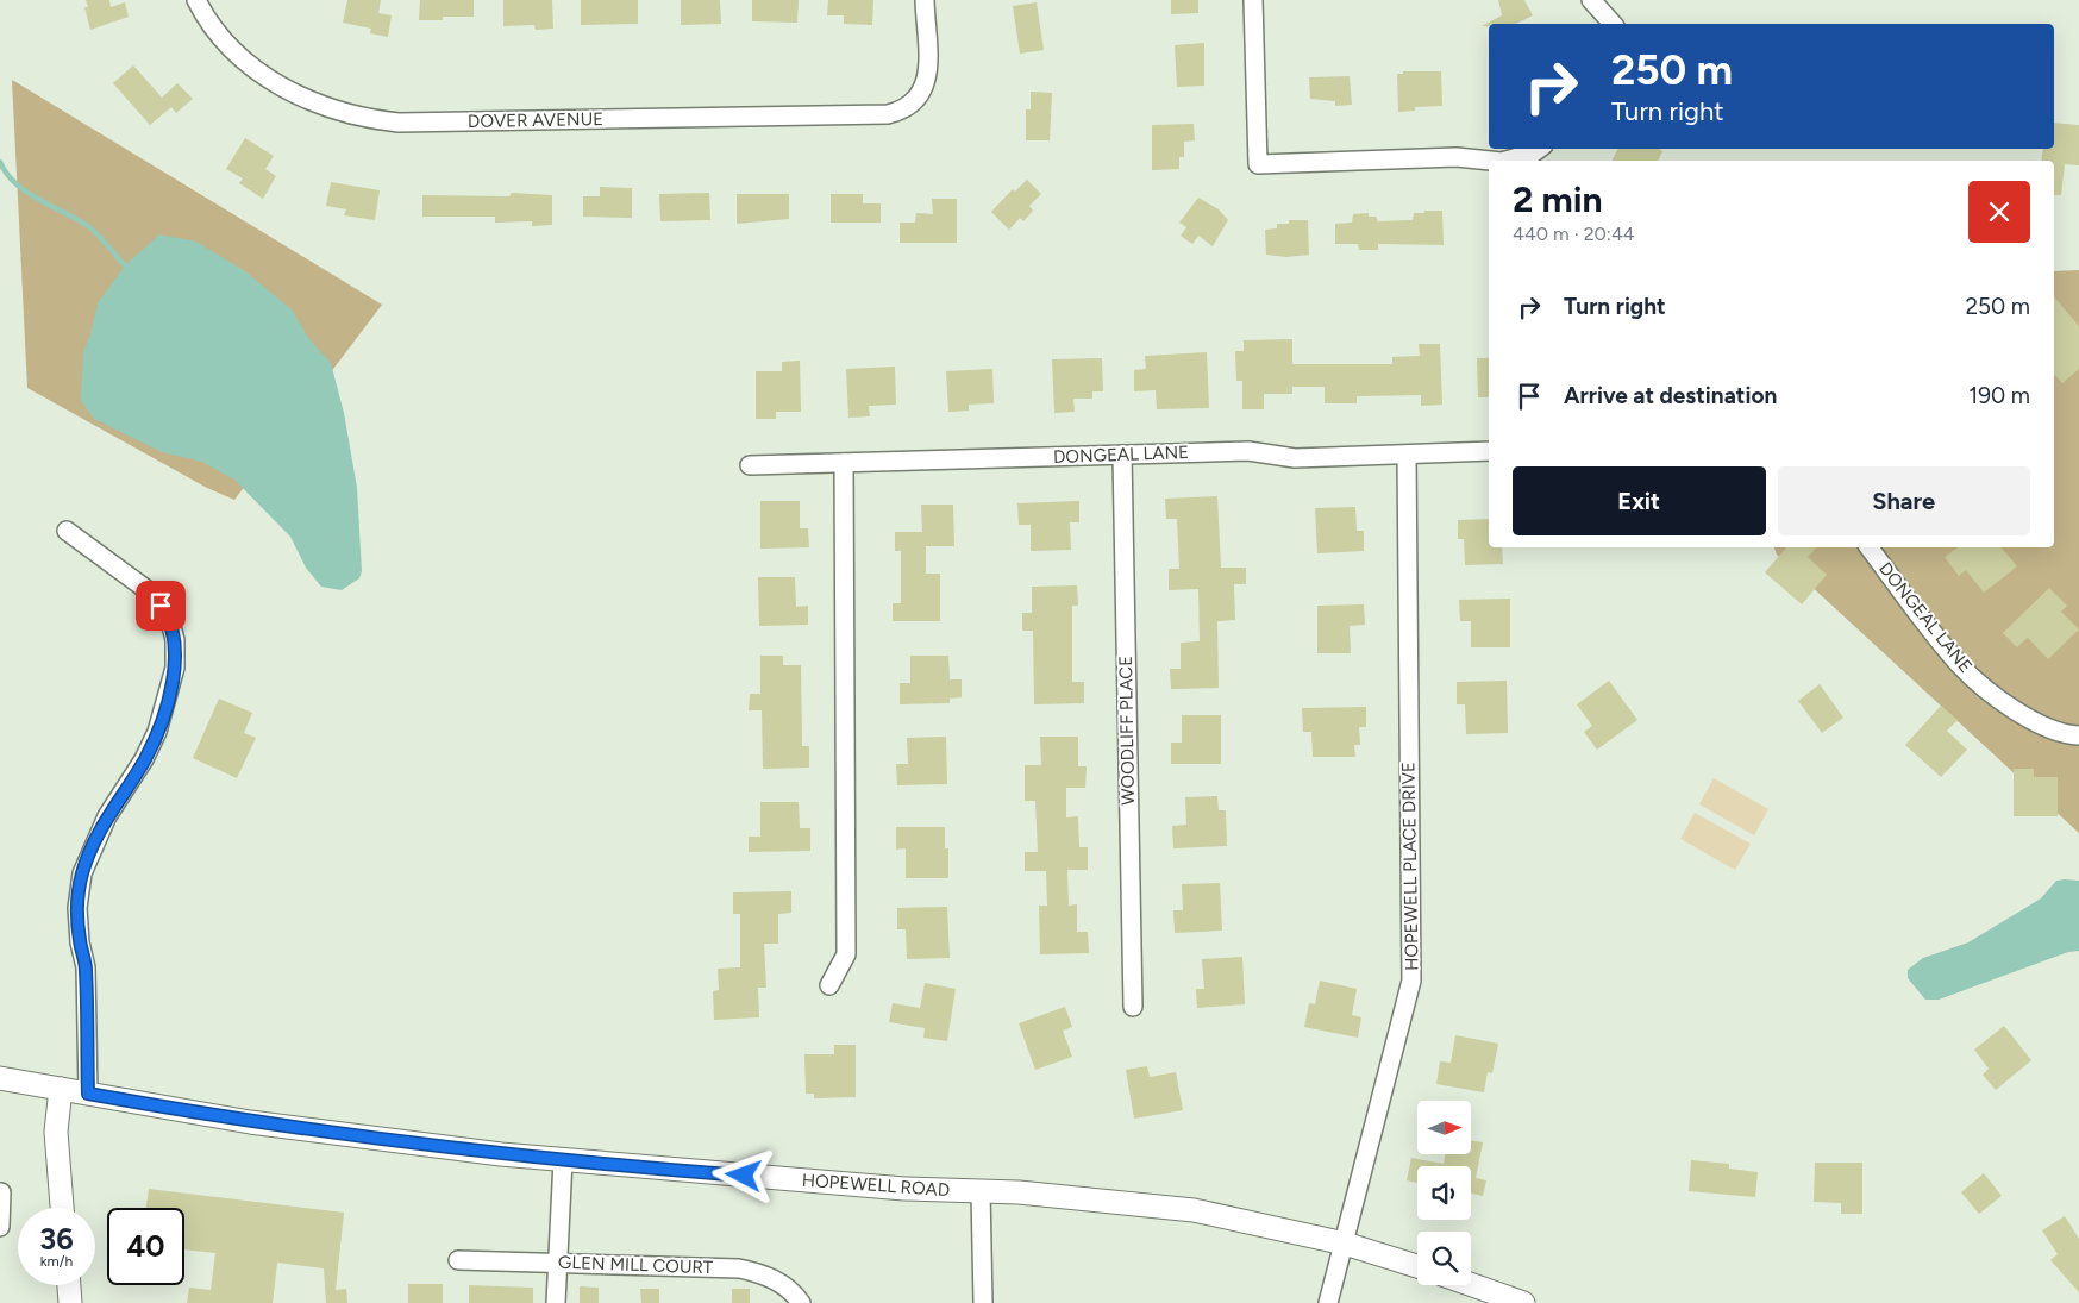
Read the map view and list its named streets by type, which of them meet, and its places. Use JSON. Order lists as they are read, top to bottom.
{
  "streets": {
    "street": [
      "DOVER AVENUE",
      "DONGEAL LANE",
      "WOODLIFF PLACE",
      "HOPEWELL PLACE DRIVE",
      "HOPEWELL ROAD",
      "GLEN MILL COURT"
    ]
  },
  "crossings": [
    ["DONGEAL LANE", "WOODLIFF PLACE"],
    ["DONGEAL LANE", "HOPEWELL PLACE DRIVE"],
    ["HOPEWELL PLACE DRIVE", "HOPEWELL ROAD"]
  ],
  "north": "right",
  "page": {
    "turn": ["250 m", "Turn right"],
    "heading": ["2 min", "440 m · 20:44"],
    "list": [
      {
        "name": "Turn right",
        "value": "250 m"
      },
      {
        "name": "Arrive at destination",
        "value": "190 m"
      }
    ],
    "buttons": ["Exit", "Share"],
    "speed": "36 km/h",
    "limit": "40"
  }
}
